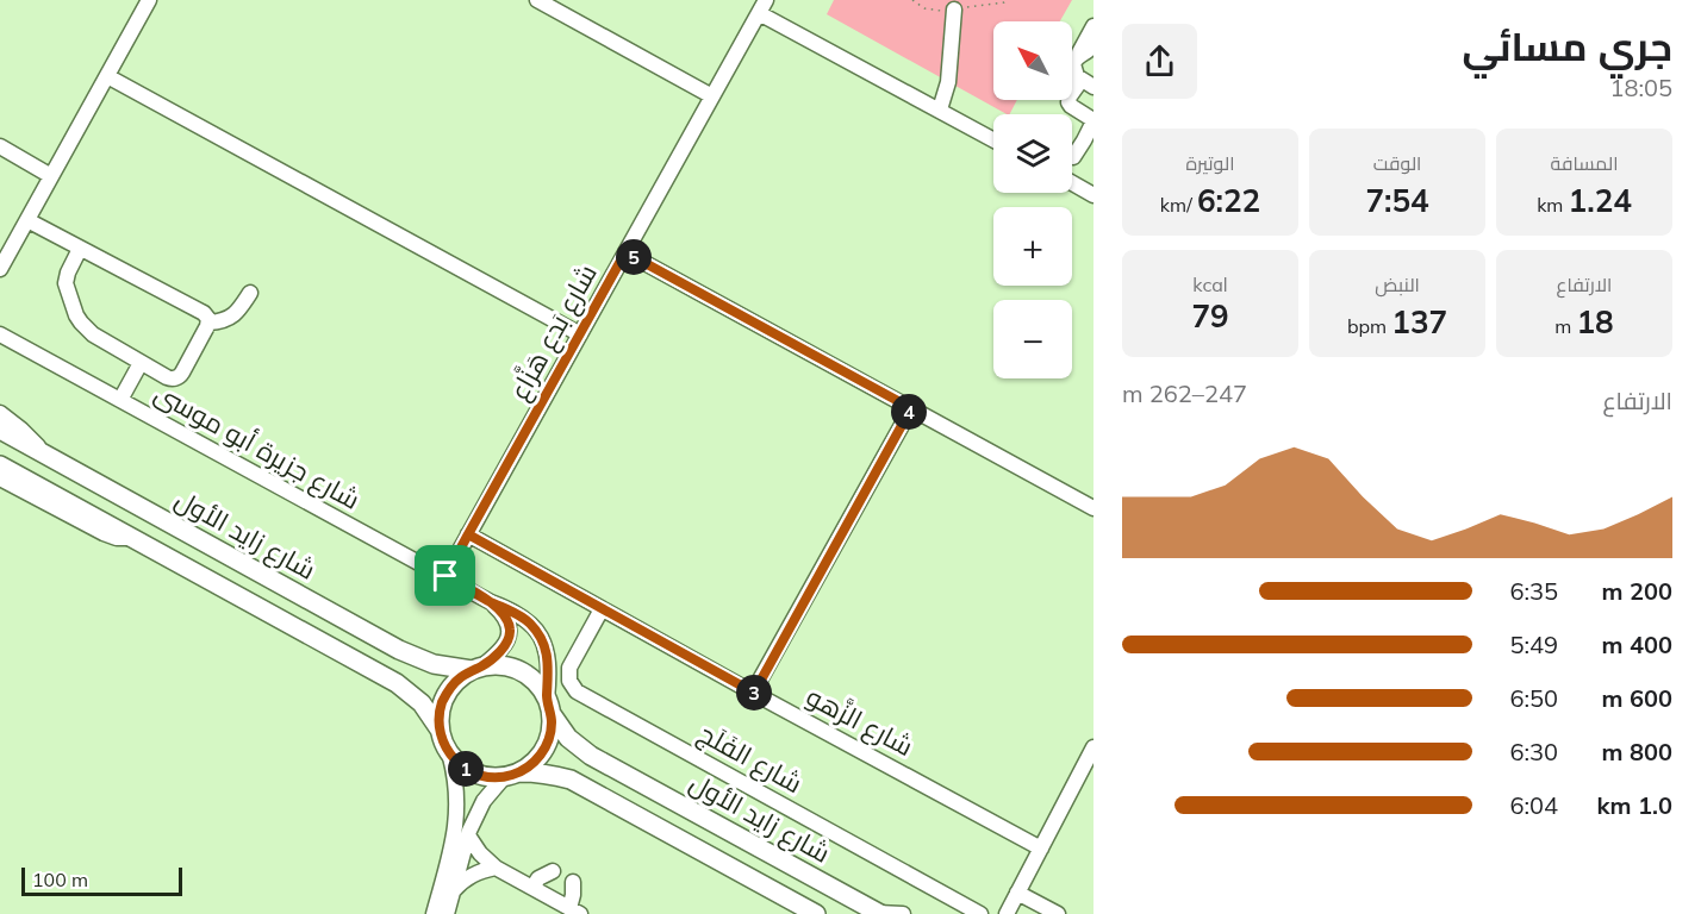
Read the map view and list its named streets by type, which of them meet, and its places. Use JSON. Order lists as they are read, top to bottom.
{
  "streets": {
    "main road": ["شارع زايد الأول"],
    "street": [
      "شارع بَدع هَزَّاع",
      "شارع جزيرة أبو موسى",
      "شارع الزَّهو",
      "شارع الفَلَج"
    ]
  },
  "crossings": [
    ["شارع بَدع هَزَّاع", "شارع جزيرة أبو موسى"],
    ["شارع بَدع هَزَّاع", "شارع الزَّهو"],
    ["شارع جزيرة أبو موسى", "شارع زايد الأول"],
    ["شارع الزَّهو", "شارع الفَلَج"]
  ],
  "scale_bar": "100 m",
  "north": "top left",
  "page": {
    "heading": ["جري مسائي", "18:05"],
    "map_buttons": ["+", "−"],
    "stats": [
      ["المسافة", "1.24 km"],
      ["الوقت", "7:54"],
      ["الوتيرة", "6:22 /km"],
      ["الارتفاع", "18 m"],
      ["النبض", "137 bpm"],
      ["kcal", "79"]
    ],
    "pins": [
      "5",
      "4",
      "3",
      "1"
    ],
    "chart": ["الارتفاع", "247–262 m"],
    "list": [
      {
        "name": "200 m",
        "note": "6:35"
      },
      {
        "name": "400 m",
        "note": "5:49"
      },
      {
        "name": "600 m",
        "note": "6:50"
      },
      {
        "name": "800 m",
        "note": "6:30"
      },
      {
        "name": "1.0 km",
        "note": "6:04"
      }
    ],
    "scale": "100 m"
  }
}
